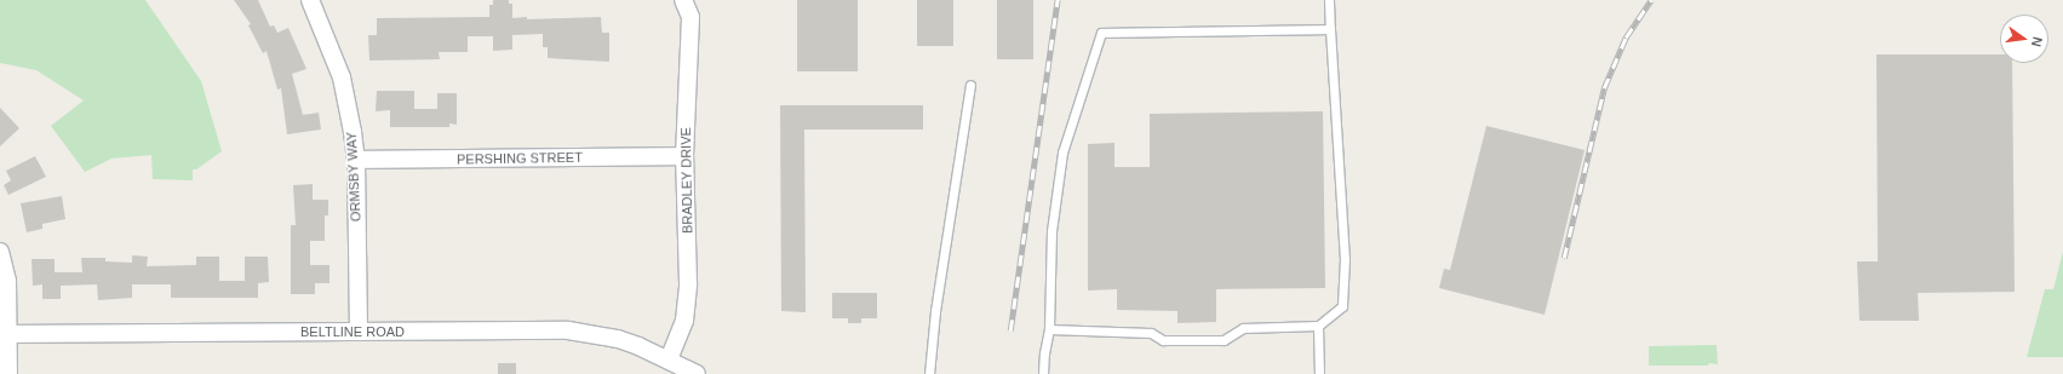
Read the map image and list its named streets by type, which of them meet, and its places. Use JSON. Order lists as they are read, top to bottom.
{
  "streets": {
    "street": [
      "PERSHING STREET",
      "ORMSBY WAY",
      "BRADLEY DRIVE",
      "BELTLINE ROAD"
    ]
  },
  "crossings": [
    ["PERSHING STREET", "ORMSBY WAY"],
    ["PERSHING STREET", "BRADLEY DRIVE"],
    ["ORMSBY WAY", "BELTLINE ROAD"],
    ["BRADLEY DRIVE", "BELTLINE ROAD"]
  ],
  "north": "right"
}
